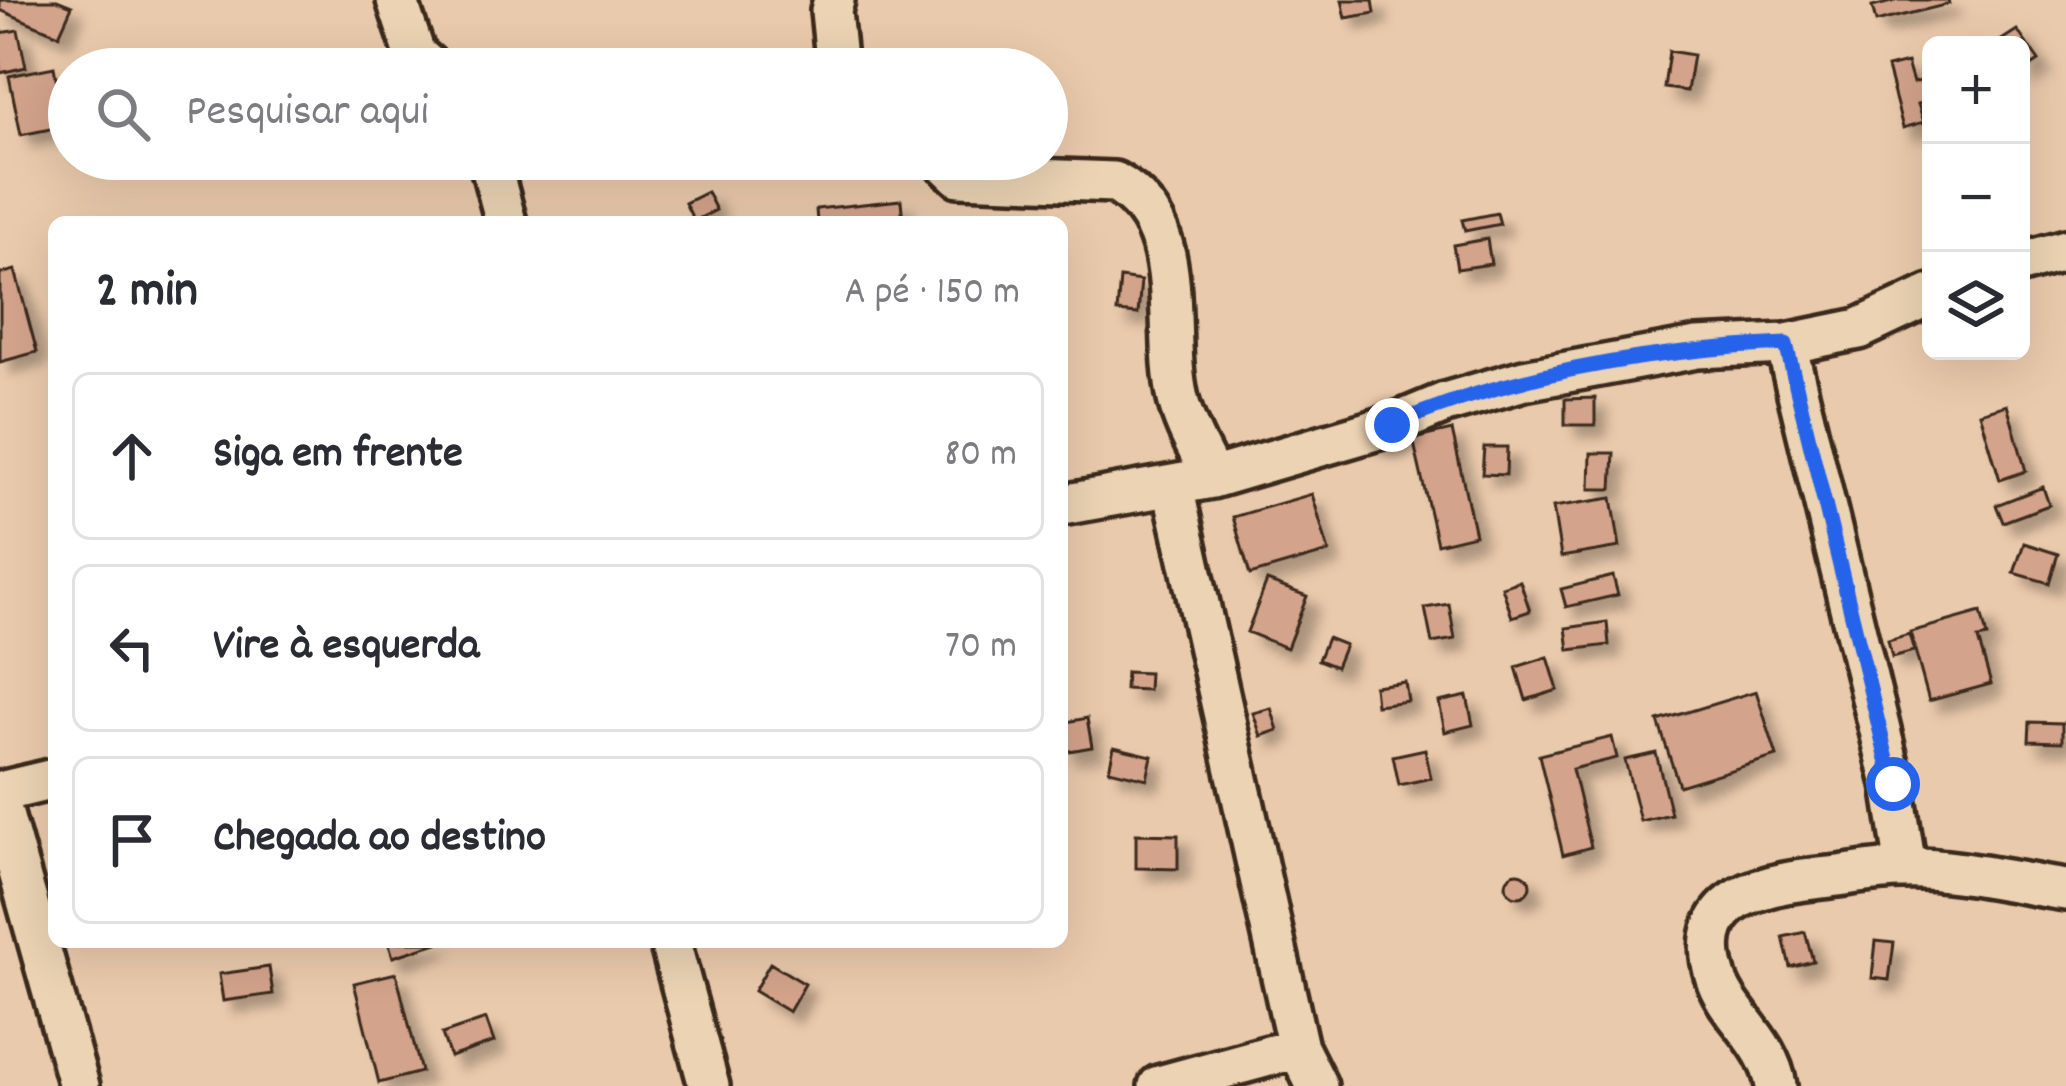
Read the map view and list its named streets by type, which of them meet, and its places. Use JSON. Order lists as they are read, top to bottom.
{
  "page": {
    "map_buttons": ["+", "−"],
    "search": "Pesquisar aqui",
    "heading": ["2 min", "A pé · 150 m"],
    "list": [
      ["Siga em frente", "80 m"],
      ["Vire à esquerda", "70 m"],
      "Chegada ao destino"
    ]
  }
}
